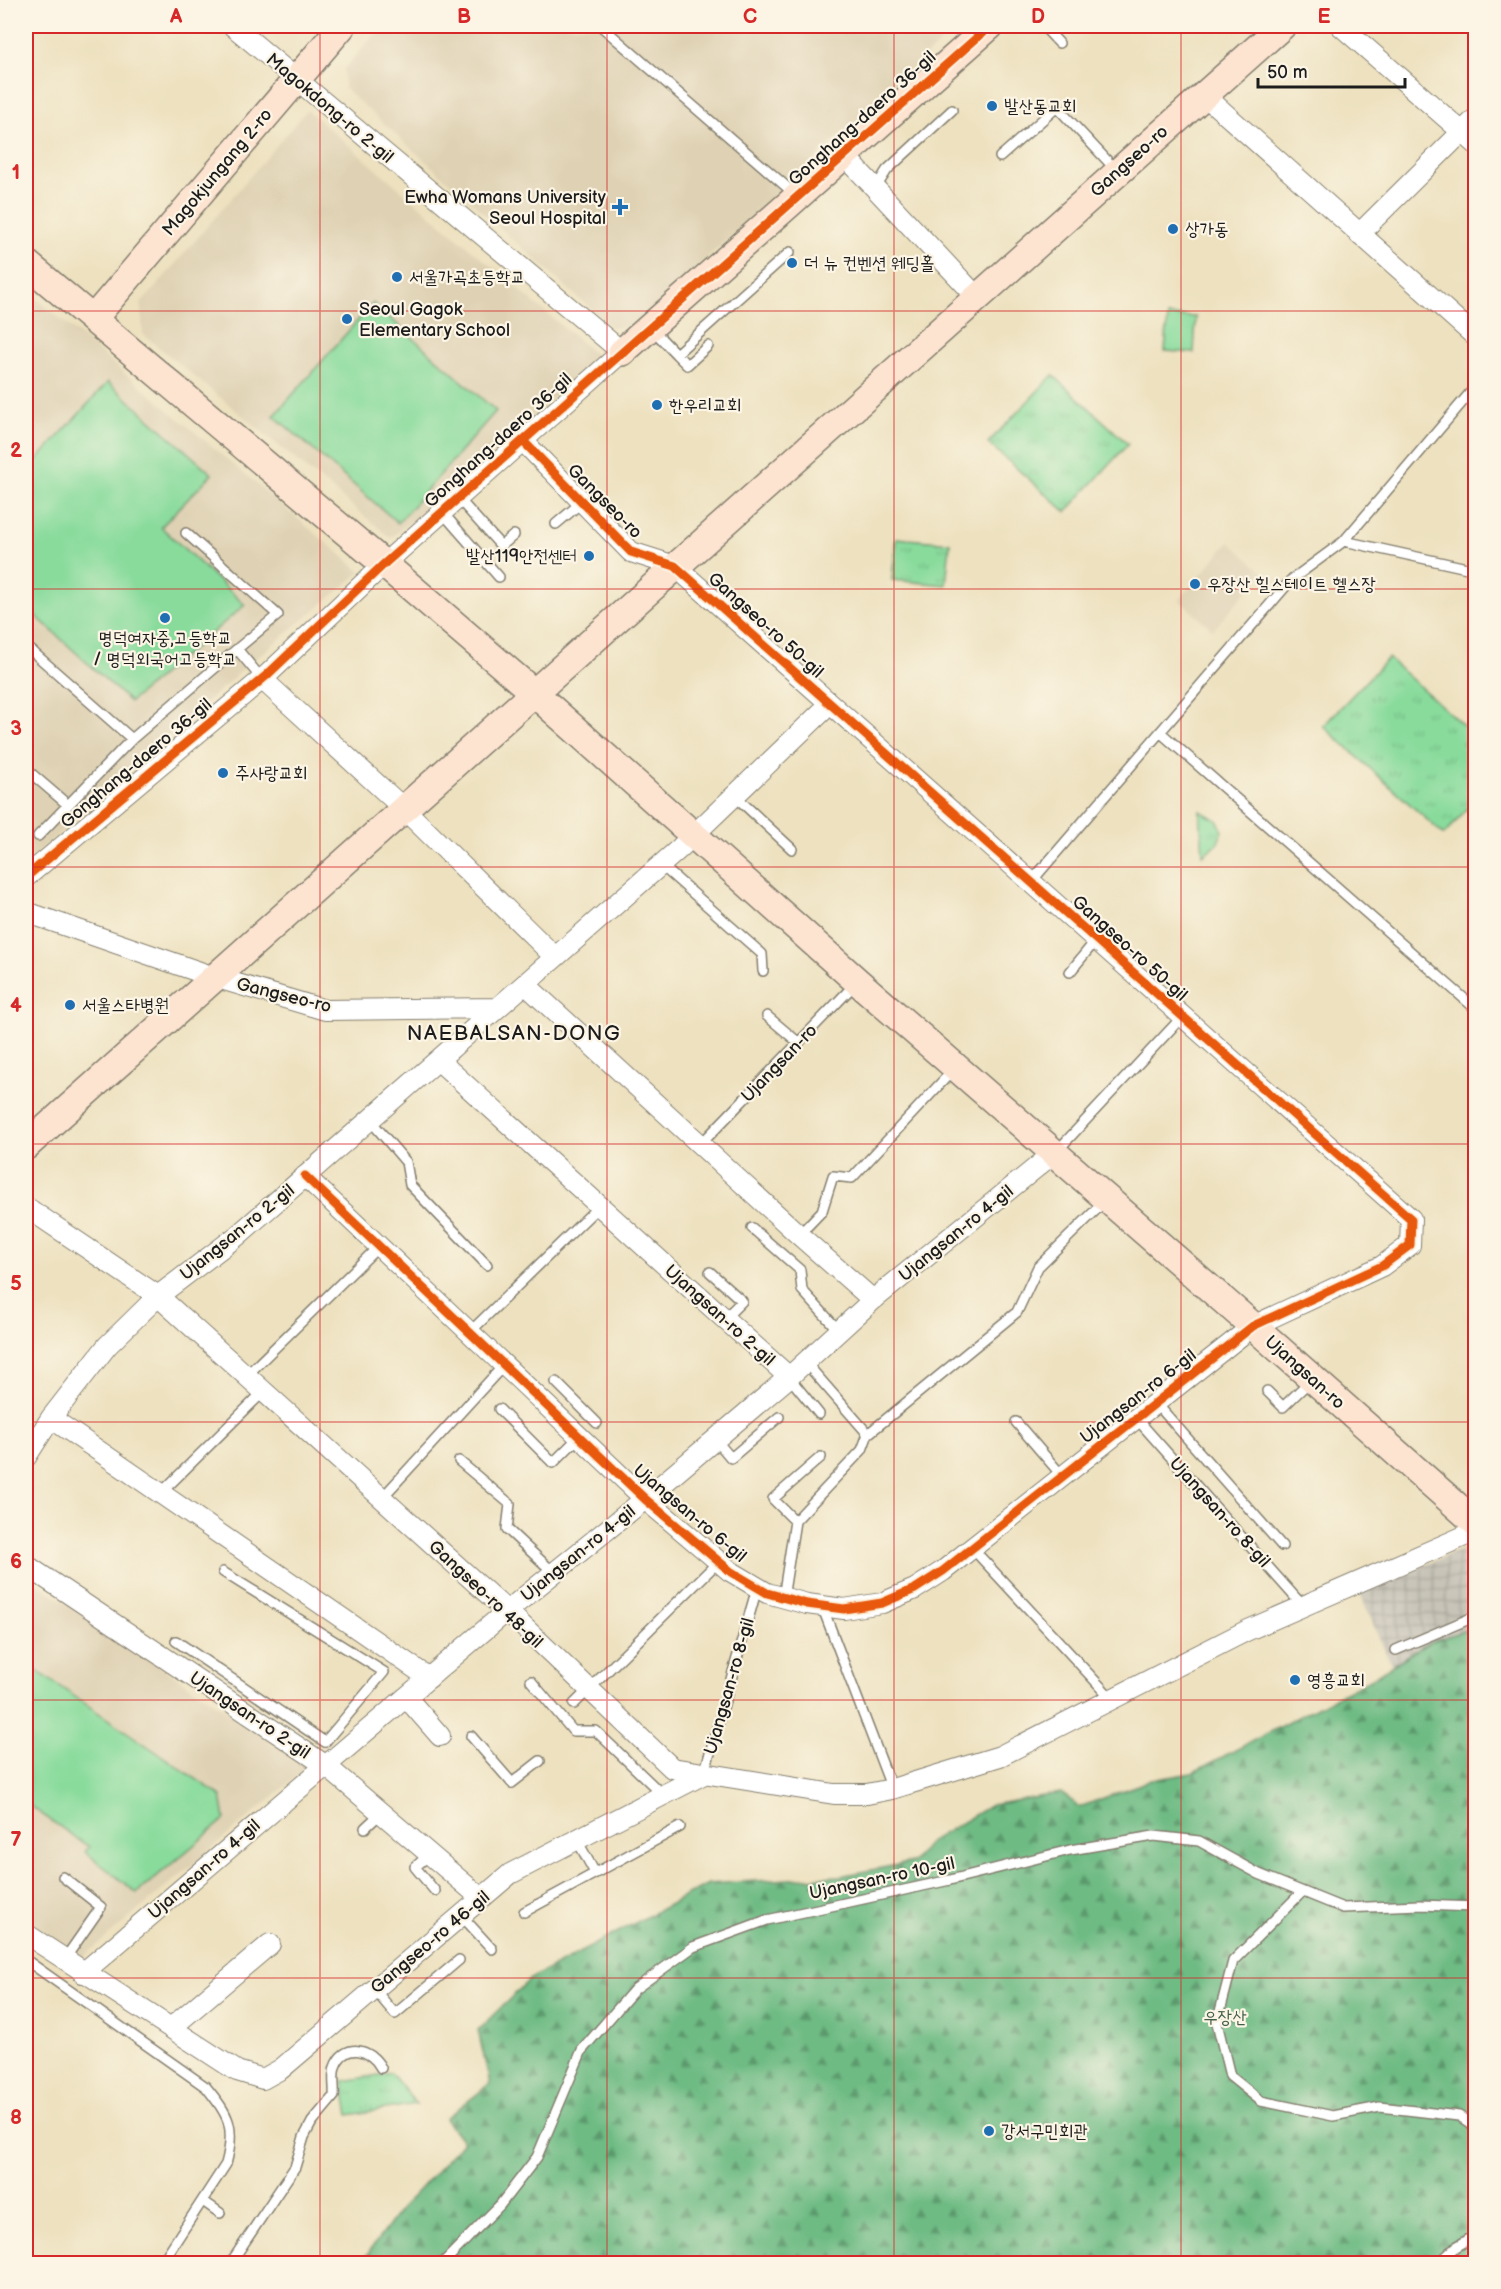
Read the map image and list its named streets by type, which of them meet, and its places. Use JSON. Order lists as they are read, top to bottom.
{
  "streets": {
    "street": [
      "Magokdong-ro 2-gil",
      "Gonghang-daero 36-gil",
      "Gangseo-ro",
      "Magokjungang 2-ro",
      "Gangseo-ro 50-gil",
      "Ujangsan-ro",
      "Ujangsan-ro 2-gil",
      "Ujangsan-ro 4-gil",
      "Ujangsan-ro 6-gil",
      "Ujangsan-ro 8-gil",
      "Gangseo-ro 48-gil",
      "Gangseo-ro 46-gil"
    ],
    "lane": ["Ujangsan-ro 10-gil"]
  },
  "crossings": [
    ["Magokdong-ro 2-gil", "Gonghang-daero 36-gil"],
    ["Magokdong-ro 2-gil", "Magokjungang 2-ro"],
    ["Gonghang-daero 36-gil", "Gangseo-ro"],
    ["Gangseo-ro", "Gangseo-ro 50-gil"],
    ["Gangseo-ro", "Ujangsan-ro"],
    ["Gangseo-ro", "Ujangsan-ro 2-gil"],
    ["Gangseo-ro 50-gil", "Ujangsan-ro"],
    ["Gangseo-ro 50-gil", "Ujangsan-ro 6-gil"],
    ["Ujangsan-ro", "Ujangsan-ro 2-gil"],
    ["Ujangsan-ro", "Ujangsan-ro 4-gil"],
    ["Ujangsan-ro", "Ujangsan-ro 6-gil"],
    ["Ujangsan-ro 2-gil", "Ujangsan-ro 4-gil"],
    ["Ujangsan-ro 2-gil", "Ujangsan-ro 6-gil"],
    ["Ujangsan-ro 2-gil", "Gangseo-ro 48-gil"],
    ["Ujangsan-ro 4-gil", "Ujangsan-ro 6-gil"],
    ["Ujangsan-ro 4-gil", "Gangseo-ro 48-gil"],
    ["Ujangsan-ro 4-gil", "Gangseo-ro 46-gil"],
    ["Ujangsan-ro 6-gil", "Ujangsan-ro 8-gil"],
    ["Ujangsan-ro 8-gil", "Gangseo-ro 48-gil"],
    ["Ujangsan-ro 8-gil", "Gangseo-ro 46-gil"],
    ["Gangseo-ro 48-gil", "Gangseo-ro 46-gil"]
  ],
  "districts": ["NAEBALSAN-DONG"],
  "parks": ["우장산"],
  "places": {
    "other": [
      "발산동교회",
      "상가동",
      "더 뉴 컨벤션 웨딩홀",
      "서울가곡초등학교",
      "Seoul Gagok Elementary School",
      "한우리교회",
      "발산119안전센터",
      "우장산 힐스테이트 헬스장",
      "명덕여자중,고등학교 / 명덕외국어고등학교",
      "주사랑교회",
      "서울스타병원",
      "영흥교회",
      "강서구민회관"
    ],
    "health": ["Ewha Womans University Seoul Hospital"]
  },
  "scale_bar": "50 m",
  "grid": {
    "columns": [
      "A",
      "B",
      "C",
      "D",
      "E"
    ],
    "rows": [
      "1",
      "2",
      "3",
      "4",
      "5",
      "6",
      "7",
      "8"
    ]
  }
}
